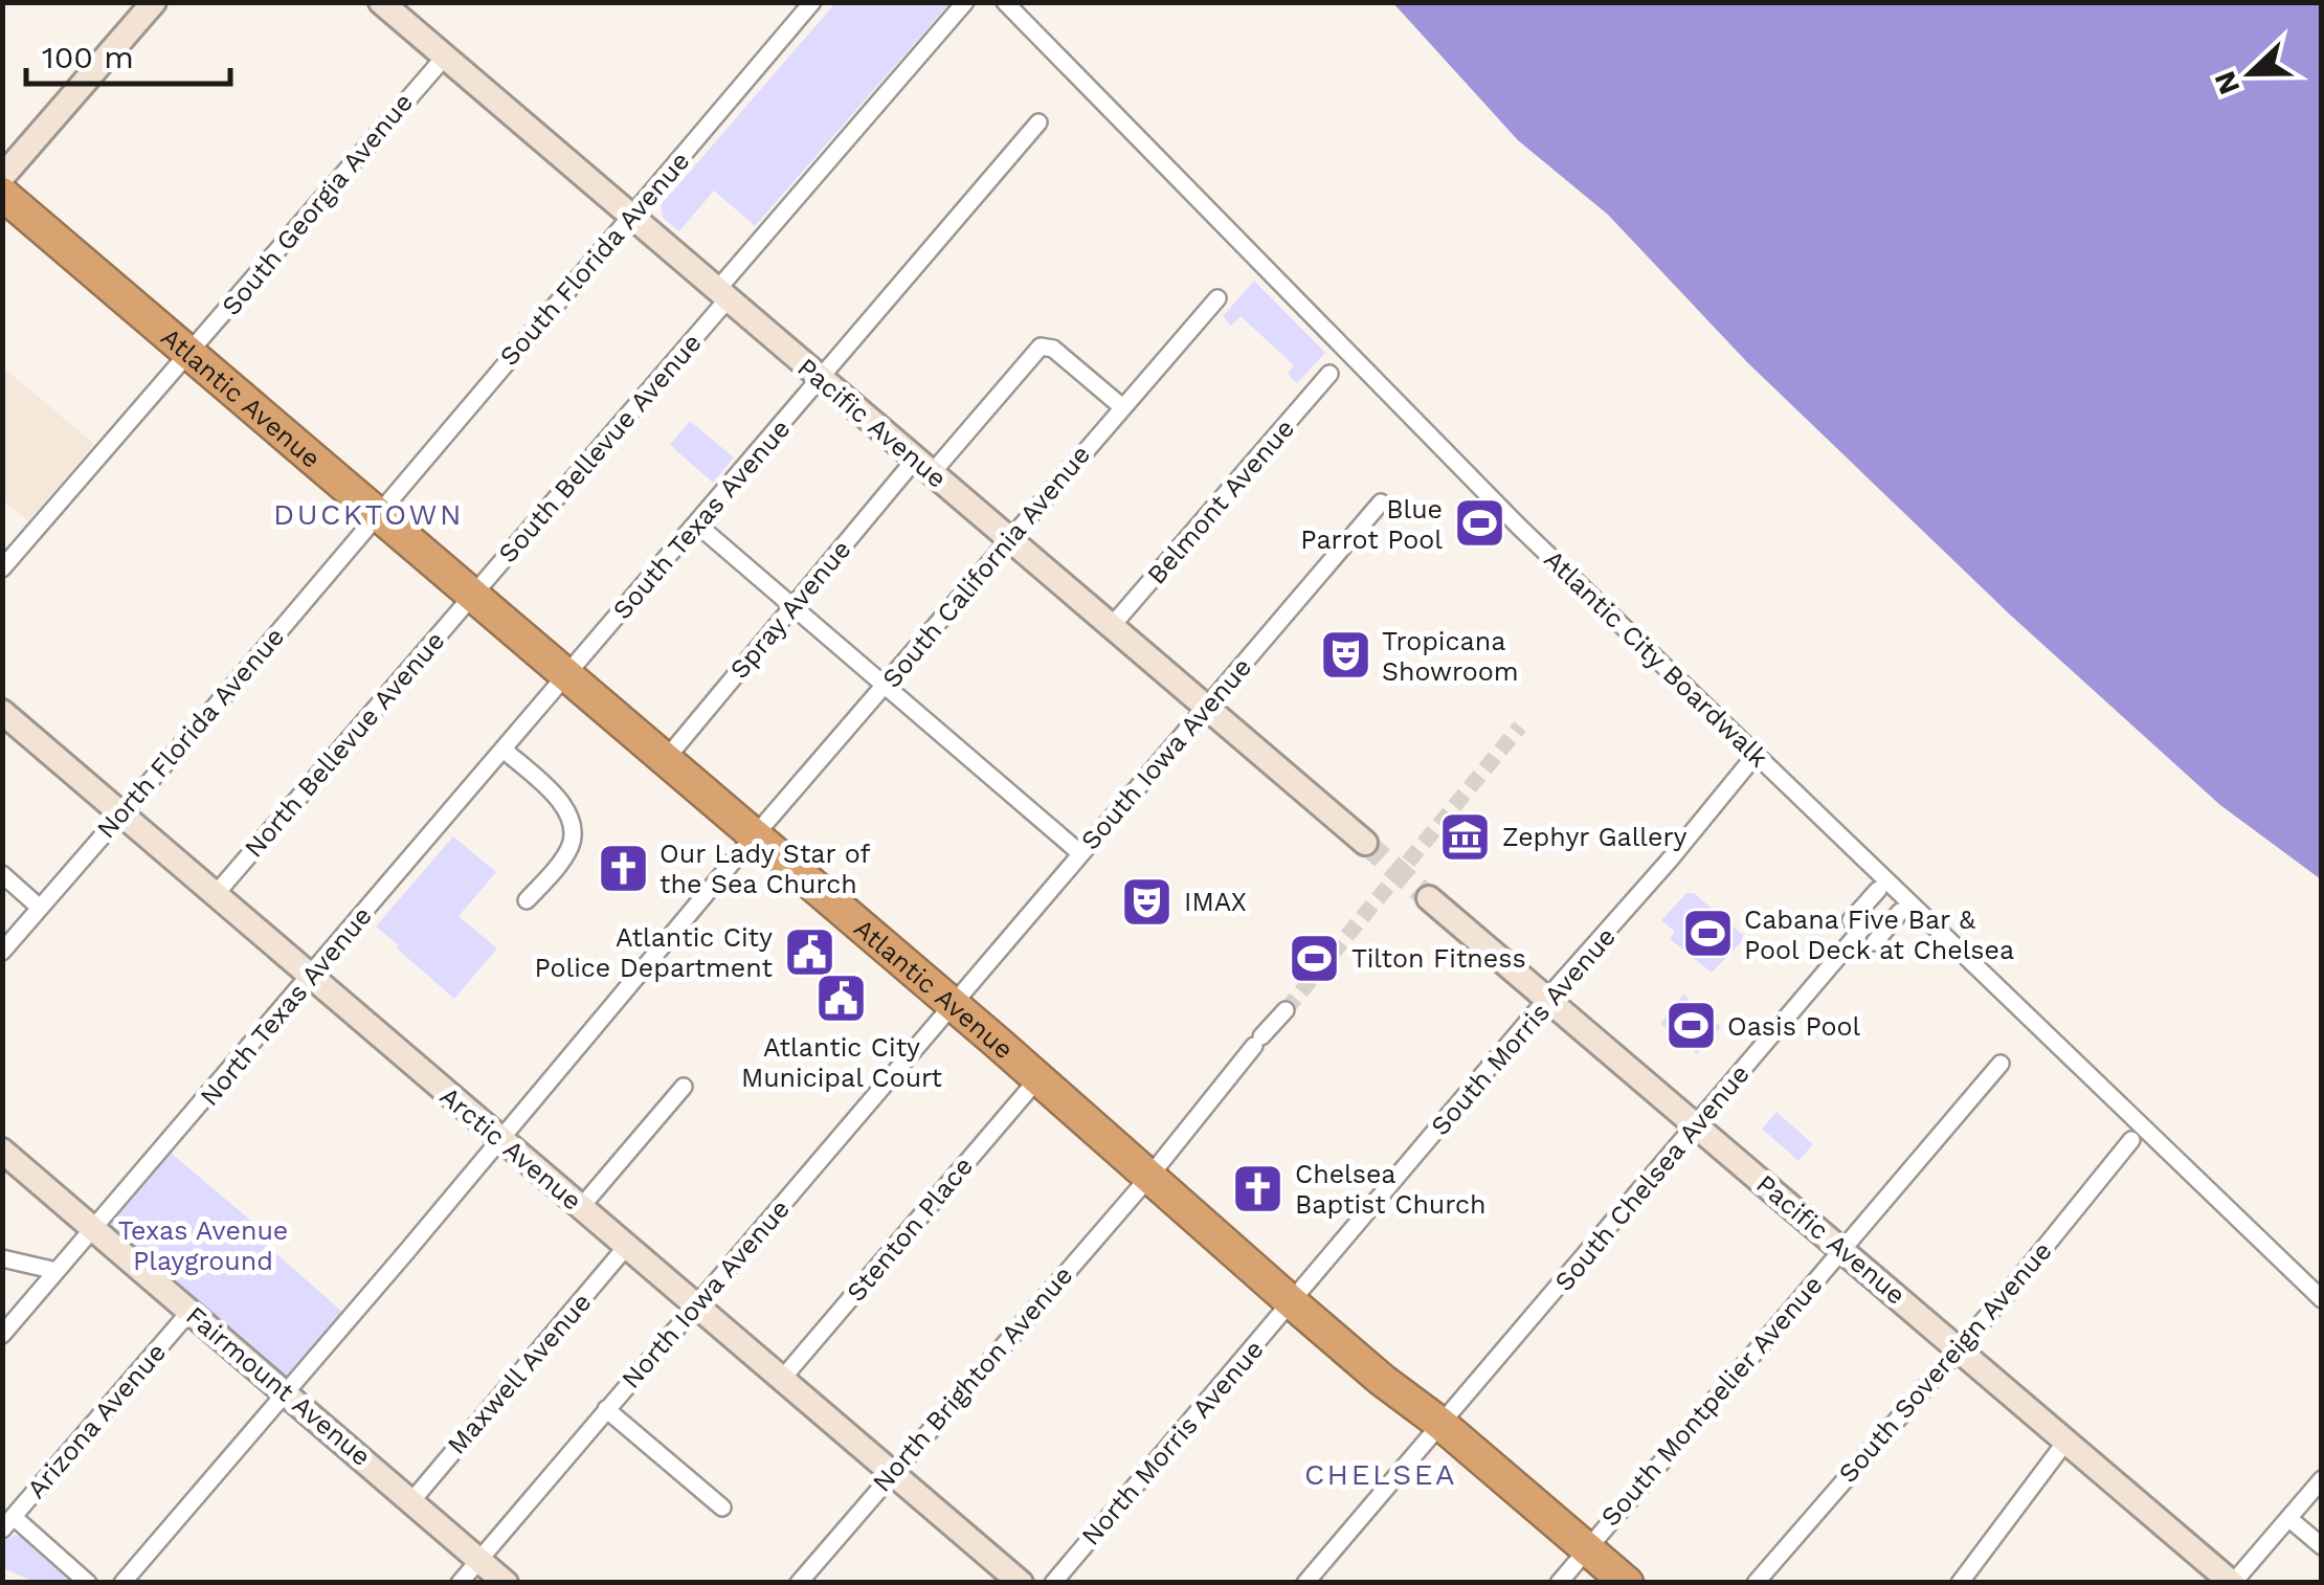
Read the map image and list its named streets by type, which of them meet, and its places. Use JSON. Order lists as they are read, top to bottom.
{
  "streets": {
    "highway": ["Atlantic Avenue"],
    "street": [
      "South Georgia Avenue",
      "South Florida Avenue",
      "Pacific Avenue",
      "South Bellevue Avenue",
      "Belmont Avenue",
      "South Texas Avenue",
      "South California Avenue",
      "Spray Avenue",
      "Atlantic City Boardwalk",
      "North Florida Avenue",
      "North Bellevue Avenue",
      "South Iowa Avenue",
      "North Texas Avenue",
      "South Morris Avenue",
      "Arctic Avenue",
      "South Chelsea Avenue",
      "Stenton Place",
      "North Iowa Avenue",
      "South Sovereign Avenue",
      "Maxwell Avenue",
      "North Brighton Avenue",
      "Fairmount Avenue",
      "South Montpelier Avenue",
      "Arizona Avenue",
      "North Morris Avenue"
    ]
  },
  "crossings": [
    ["South Georgia Avenue", "Atlantic Avenue"],
    ["South Georgia Avenue", "Pacific Avenue"],
    ["South Florida Avenue", "Atlantic Avenue"],
    ["South Florida Avenue", "Pacific Avenue"],
    ["South Florida Avenue", "North Florida Avenue"],
    ["Atlantic Avenue", "South Bellevue Avenue"],
    ["Atlantic Avenue", "South Texas Avenue"],
    ["Atlantic Avenue", "South California Avenue"],
    ["Atlantic Avenue", "Spray Avenue"],
    ["Atlantic Avenue", "North Florida Avenue"],
    ["Atlantic Avenue", "North Bellevue Avenue"],
    ["Atlantic Avenue", "South Iowa Avenue"],
    ["Atlantic Avenue", "North Texas Avenue"],
    ["Atlantic Avenue", "South Morris Avenue"],
    ["Atlantic Avenue", "South Chelsea Avenue"],
    ["Atlantic Avenue", "Stenton Place"],
    ["Atlantic Avenue", "North Iowa Avenue"],
    ["Atlantic Avenue", "North Brighton Avenue"],
    ["Atlantic Avenue", "South Montpelier Avenue"],
    ["Atlantic Avenue", "North Morris Avenue"],
    ["Pacific Avenue", "South Bellevue Avenue"],
    ["Pacific Avenue", "Belmont Avenue"],
    ["Pacific Avenue", "South Texas Avenue"],
    ["Pacific Avenue", "South California Avenue"],
    ["Pacific Avenue", "Spray Avenue"],
    ["Pacific Avenue", "South Iowa Avenue"],
    ["Pacific Avenue", "South Morris Avenue"],
    ["Pacific Avenue", "South Chelsea Avenue"],
    ["Pacific Avenue", "South Sovereign Avenue"],
    ["Pacific Avenue", "South Montpelier Avenue"],
    ["South Bellevue Avenue", "North Bellevue Avenue"],
    ["South Texas Avenue", "North Texas Avenue"],
    ["South California Avenue", "Spray Avenue"],
    ["South California Avenue", "Arctic Avenue"],
    ["South California Avenue", "Fairmount Avenue"],
    ["Atlantic City Boardwalk", "South Morris Avenue"],
    ["North Florida Avenue", "Arctic Avenue"],
    ["North Bellevue Avenue", "Arctic Avenue"],
    ["South Iowa Avenue", "North Iowa Avenue"],
    ["North Texas Avenue", "Arctic Avenue"],
    ["North Texas Avenue", "Fairmount Avenue"],
    ["South Morris Avenue", "North Morris Avenue"],
    ["Arctic Avenue", "Stenton Place"],
    ["Arctic Avenue", "North Iowa Avenue"],
    ["Arctic Avenue", "Maxwell Avenue"],
    ["Arctic Avenue", "North Brighton Avenue"],
    ["North Iowa Avenue", "Fairmount Avenue"],
    ["Maxwell Avenue", "Fairmount Avenue"],
    ["Fairmount Avenue", "Arizona Avenue"]
  ],
  "districts": ["DUCKTOWN", "CHELSEA"],
  "parks": ["Texas Avenue Playground"],
  "places": {
    "sports": [
      "Blue Parrot Pool",
      "Cabana Five Bar & Pool Deck at Chelsea",
      "Tilton Fitness",
      "Oasis Pool"
    ],
    "theatre": ["Tropicana Showroom", "IMAX"],
    "museum": ["Zephyr Gallery"],
    "church": ["Our Lady Star of the Sea Church", "Chelsea Baptist Church"],
    "public building": ["Atlantic City Police Department", "Atlantic City Municipal Court"]
  },
  "scale_bar": "100 m",
  "north": "left"
}
